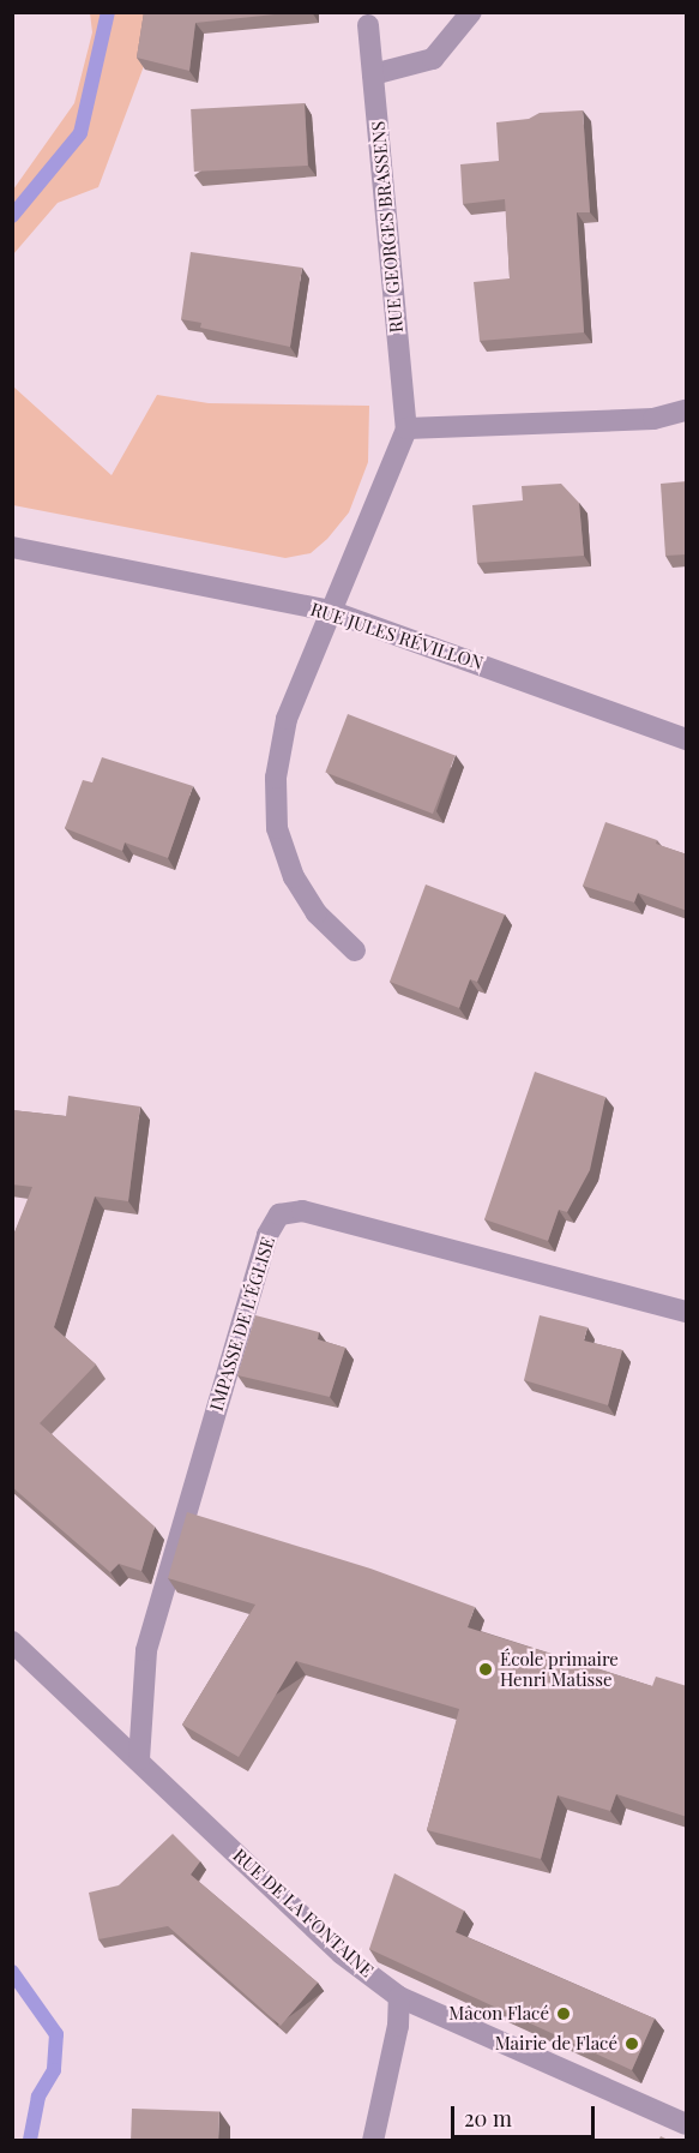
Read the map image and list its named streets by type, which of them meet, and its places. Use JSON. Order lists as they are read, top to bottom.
{
  "streets": {
    "street": [
      "RUE GEORGES BRASSENS",
      "RUE JULES RÉVILLON",
      "IMPASSE DE L'ÉGLISE",
      "RUE DE LA FONTAINE"
    ]
  },
  "crossings": [
    ["RUE GEORGES BRASSENS", "RUE JULES RÉVILLON"],
    ["IMPASSE DE L'ÉGLISE", "RUE DE LA FONTAINE"]
  ],
  "places": ["École primaire Henri Matisse", "Mâcon Flacé", "Mairie de Flacé"],
  "scale_bar": "20 m"
}
